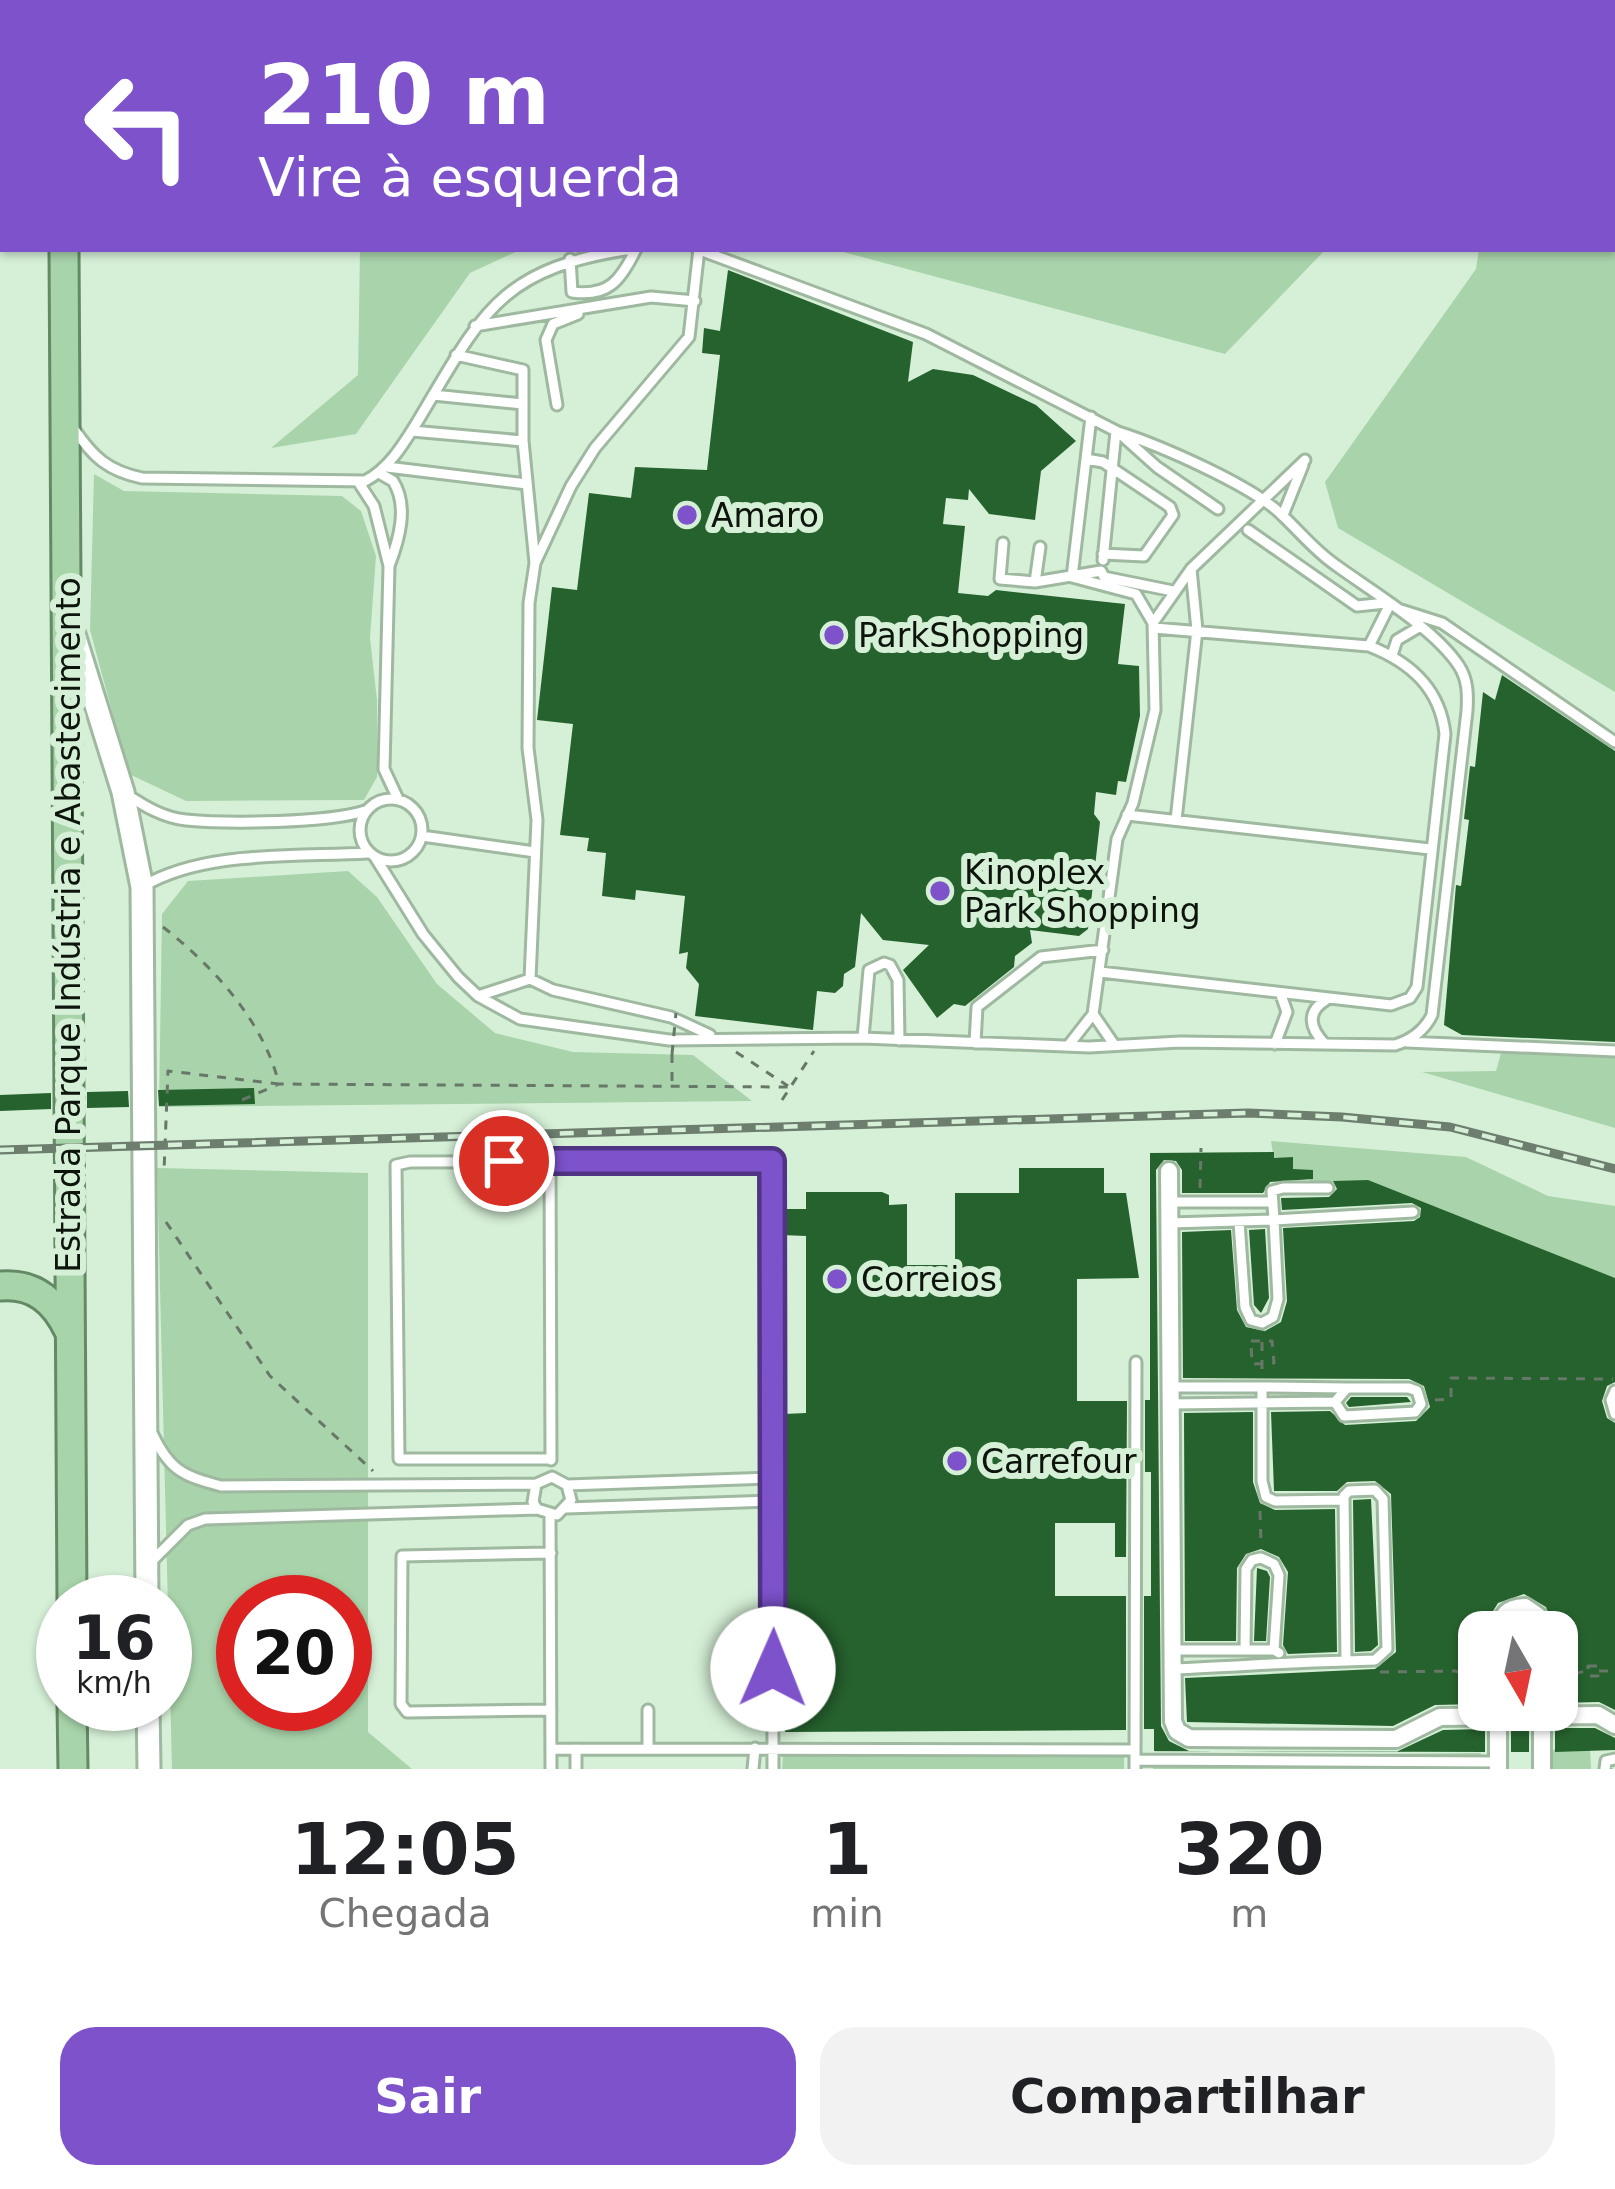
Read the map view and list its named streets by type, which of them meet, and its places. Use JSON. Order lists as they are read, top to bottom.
{
  "streets": {
    "highway": ["Estrada Parque Indústria e Abastecimento"]
  },
  "places": [
    "Amaro",
    "ParkShopping",
    "Kinoplex Park Shopping",
    "Correios",
    "Carrefour"
  ],
  "north": "bottom",
  "page": {
    "turn": ["210 m", "Vire à esquerda"],
    "speed": "16 km/h",
    "limit": "20",
    "eta": [
      "12:05",
      "Chegada",
      "1",
      "min",
      "320",
      "m"
    ],
    "buttons": ["Sair", "Compartilhar"]
  }
}
